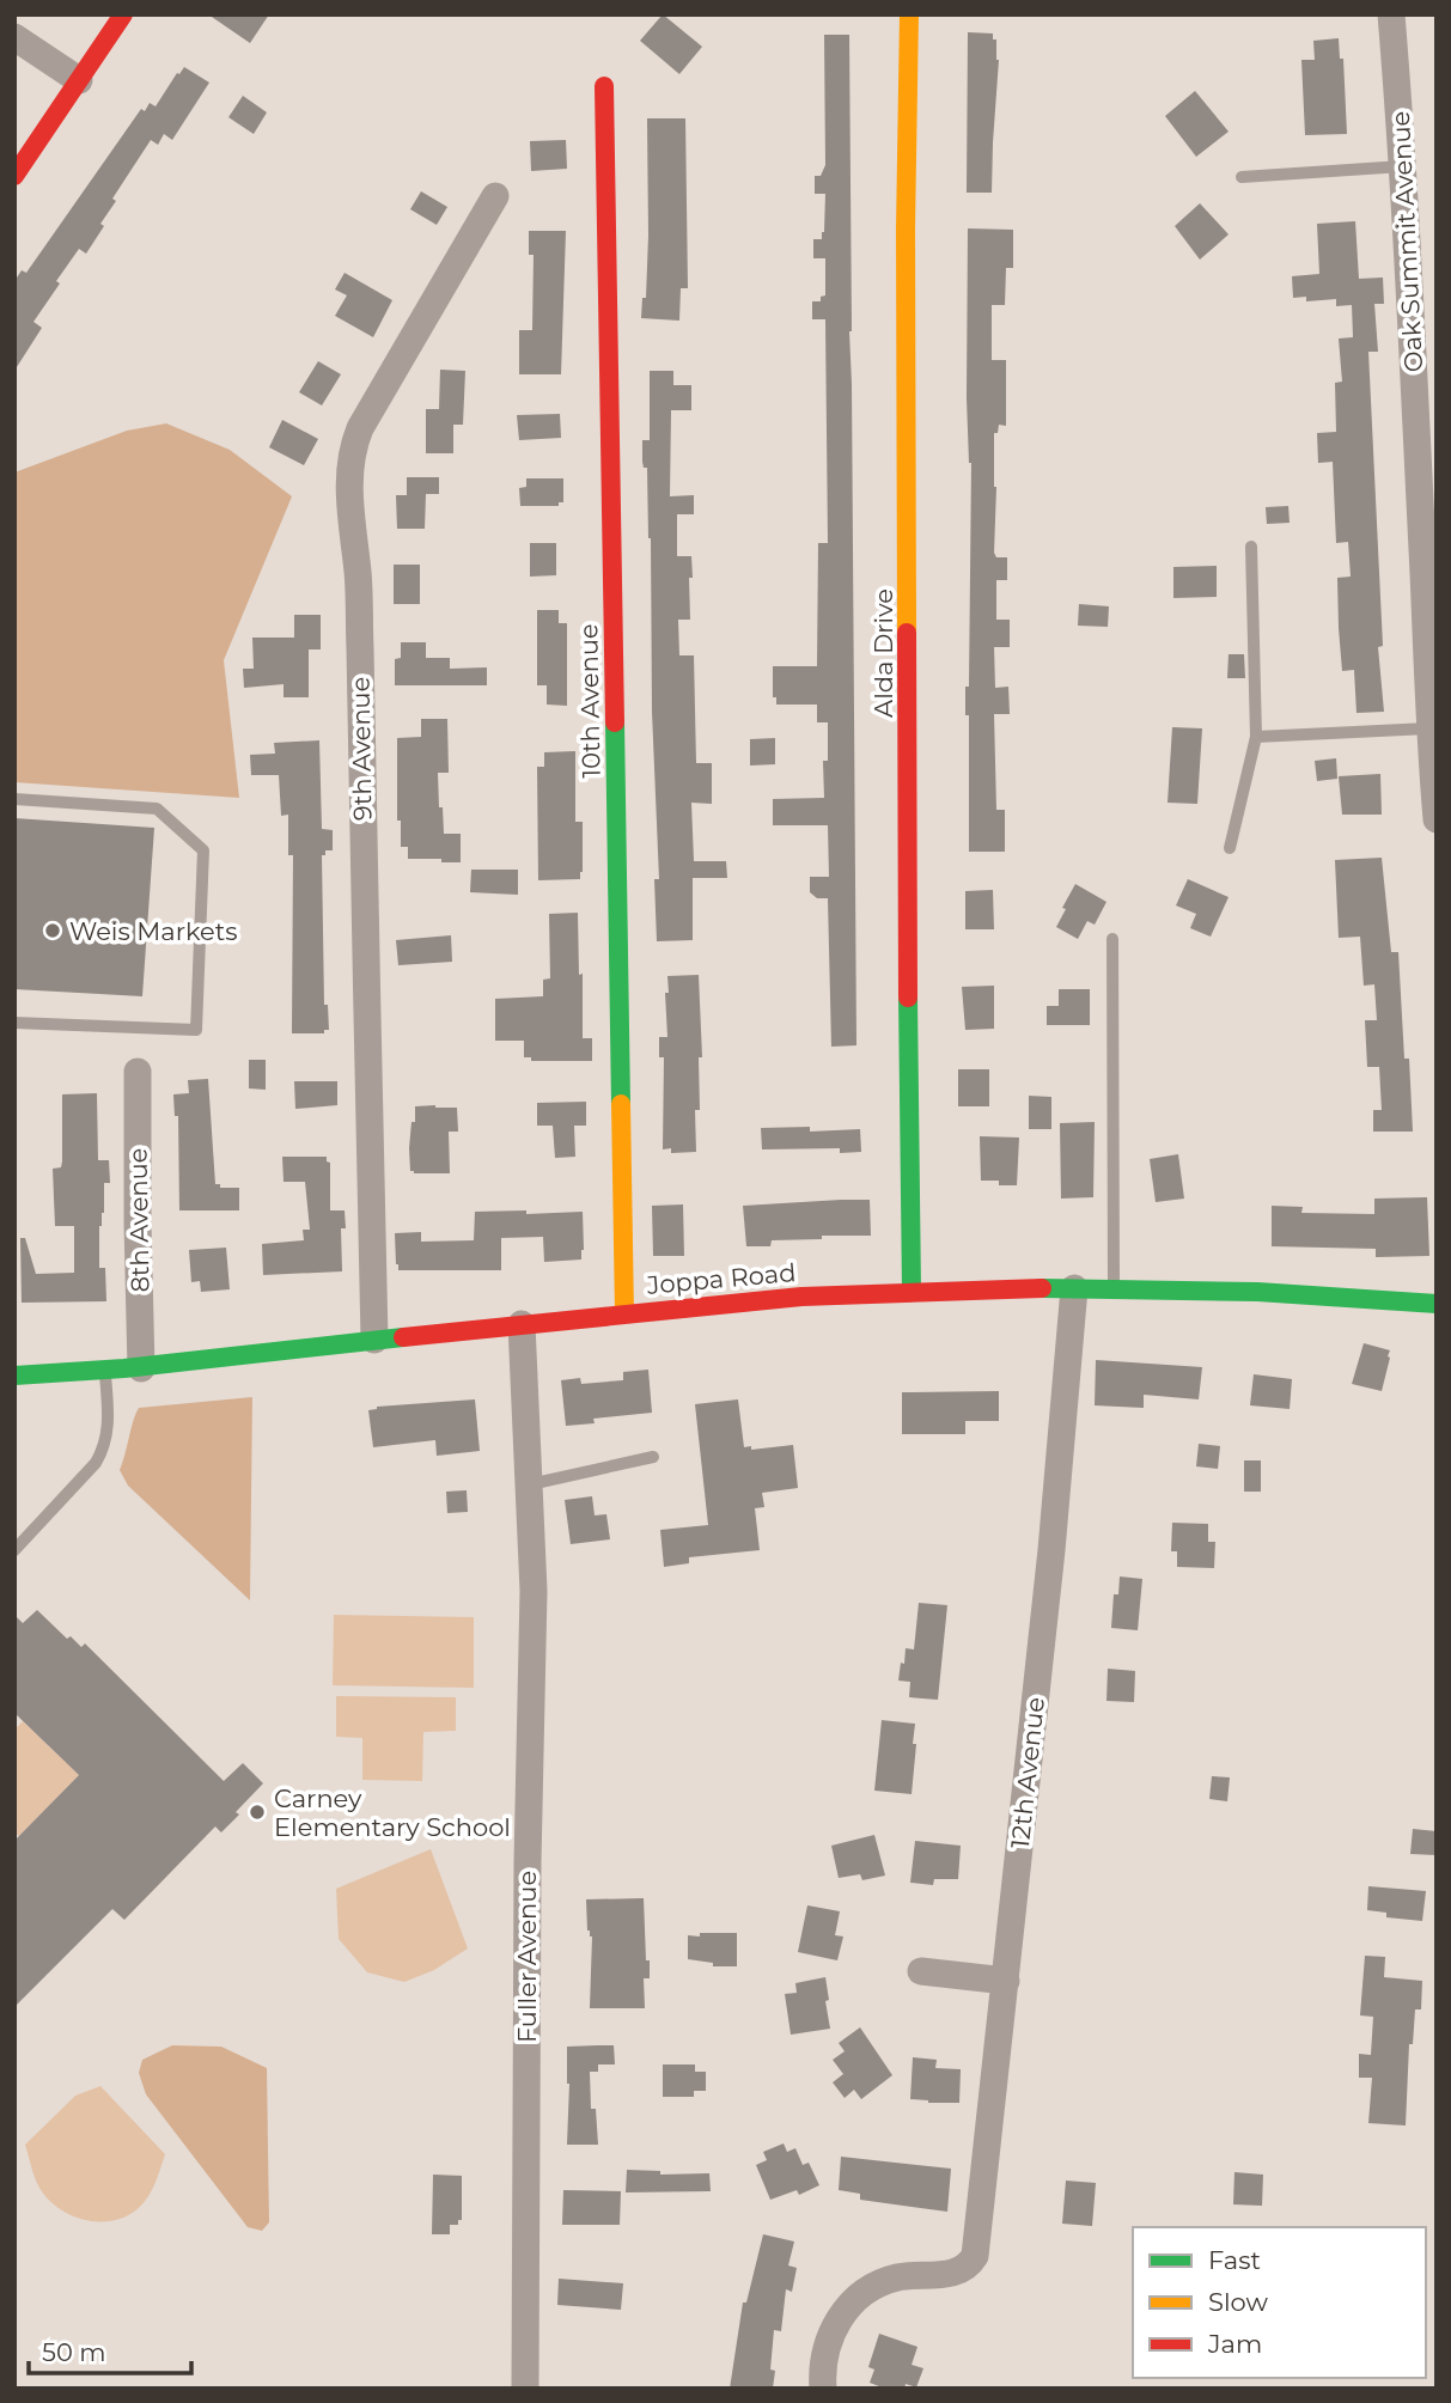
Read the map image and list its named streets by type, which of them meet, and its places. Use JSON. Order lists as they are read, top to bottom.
{
  "streets": {
    "street": [
      "Oak Summit Avenue",
      "Alda Drive",
      "10th Avenue",
      "9th Avenue",
      "8th Avenue",
      "Joppa Road",
      "12th Avenue",
      "Fuller Avenue"
    ]
  },
  "crossings": [
    ["Alda Drive", "Joppa Road"],
    ["10th Avenue", "Joppa Road"],
    ["9th Avenue", "Joppa Road"],
    ["8th Avenue", "Joppa Road"],
    ["Joppa Road", "12th Avenue"],
    ["Joppa Road", "Fuller Avenue"]
  ],
  "places": ["Weis Markets", "Carney Elementary School"],
  "legend": ["Fast", "Slow", "Jam"],
  "scale_bar": "50 m"
}
